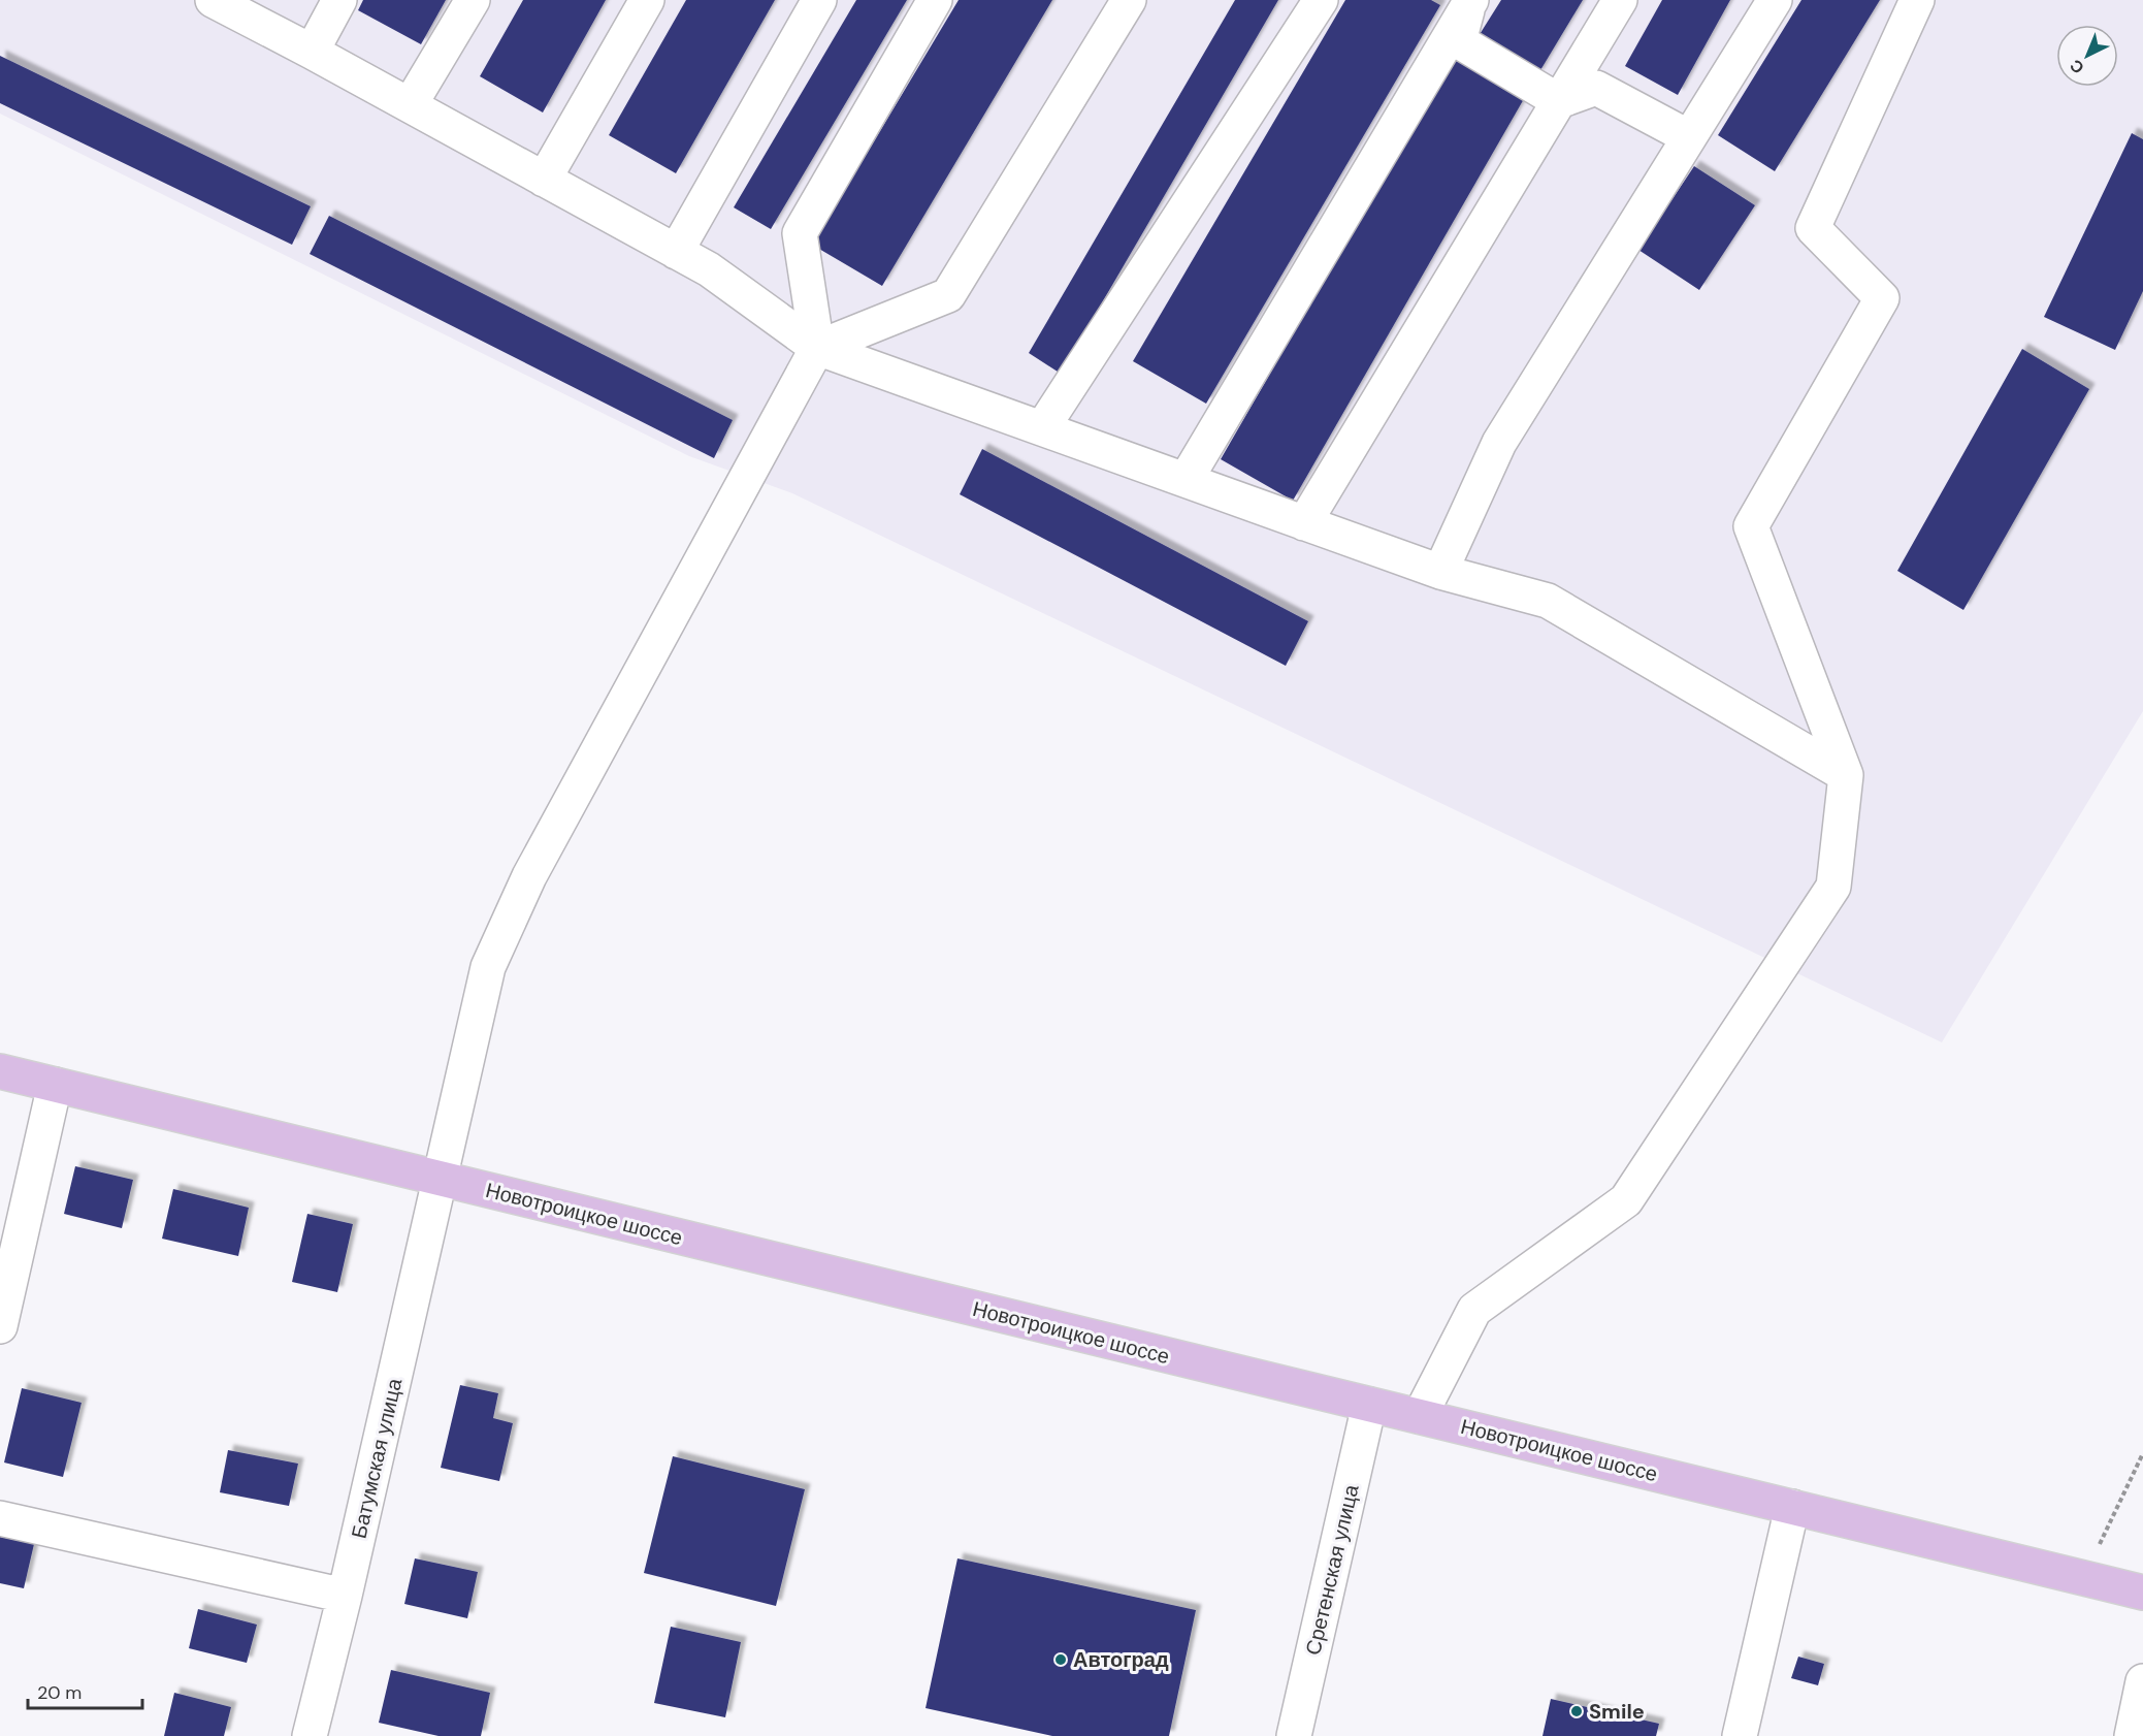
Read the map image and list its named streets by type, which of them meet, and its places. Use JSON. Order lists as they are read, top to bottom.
{
  "streets": {
    "main road": ["Новотроицкое шоссе"],
    "street": ["Батумская улица", "Сретенская улица"]
  },
  "crossings": [
    ["Новотроицкое шоссе", "Батумская улица"],
    ["Новотроицкое шоссе", "Сретенская улица"]
  ],
  "places": ["Автоград", "Smile"],
  "scale_bar": "20 m",
  "north": "bottom left"
}
